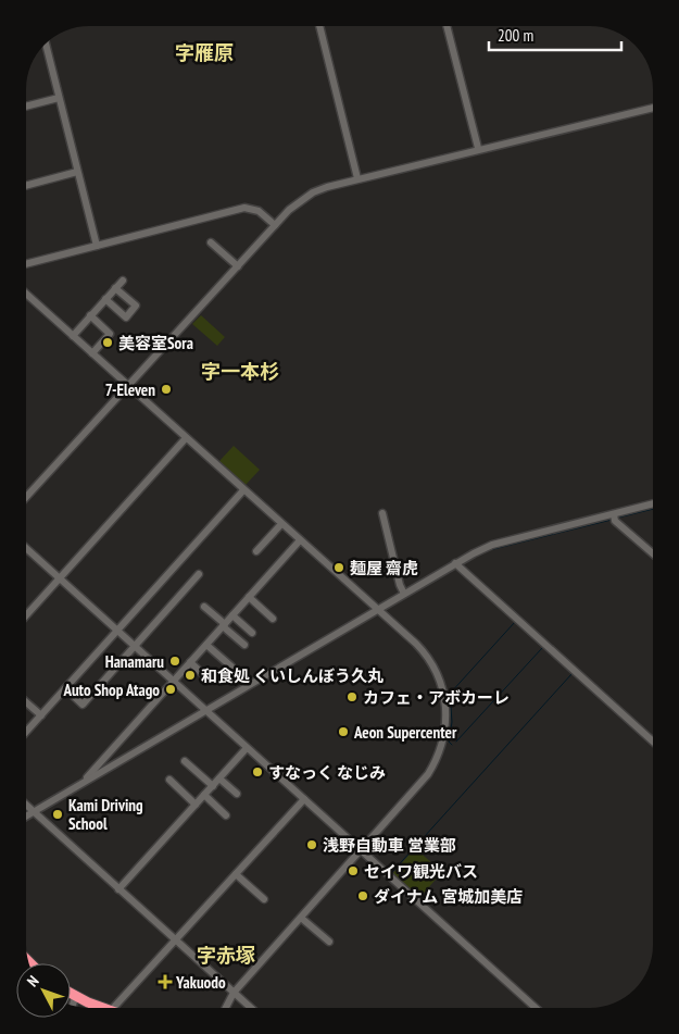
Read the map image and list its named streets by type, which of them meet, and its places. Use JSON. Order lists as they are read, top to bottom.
{
  "districts": ["字雁原", "字一本杉", "字赤塚"],
  "places": {
    "other": [
      "美容室Sora",
      "7-Eleven",
      "麺屋 齋虎",
      "Hanamaru",
      "和食処 くいしんぼう久丸",
      "Auto Shop Atago",
      "カフェ・アボカーレ",
      "Aeon Supercenter",
      "すなっく なじみ",
      "Kami Driving School",
      "浅野自動車 営業部",
      "セイワ観光バス",
      "ダイナム 宮城加美店"
    ],
    "health": ["Yakuodo"]
  },
  "scale_bar": "200 m",
  "north": "top left"
}
